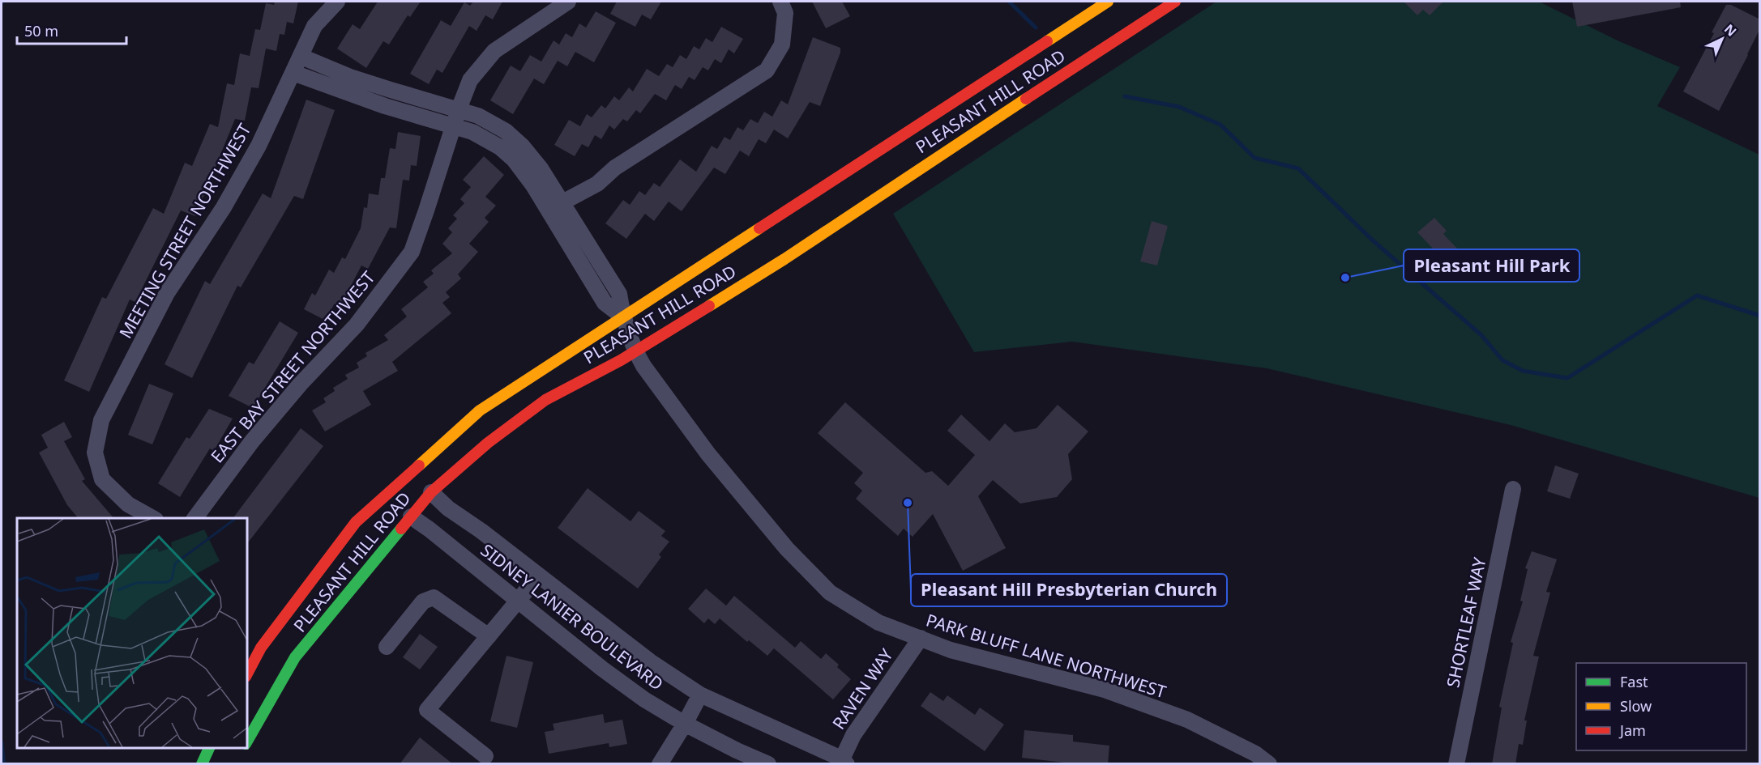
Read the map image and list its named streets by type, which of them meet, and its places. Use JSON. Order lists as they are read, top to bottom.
{
  "streets": {
    "highway": ["PLEASANT HILL ROAD"],
    "street": [
      "MEETING STREET NORTHWEST",
      "EAST BAY STREET NORTHWEST",
      "SIDNEY LANIER BOULEVARD",
      "SHORTLEAF WAY",
      "PARK BLUFF LANE NORTHWEST",
      "RAVEN WAY"
    ]
  },
  "crossings": [
    ["PLEASANT HILL ROAD", "SIDNEY LANIER BOULEVARD"],
    ["PLEASANT HILL ROAD", "PARK BLUFF LANE NORTHWEST"],
    ["MEETING STREET NORTHWEST", "PARK BLUFF LANE NORTHWEST"],
    ["EAST BAY STREET NORTHWEST", "PARK BLUFF LANE NORTHWEST"],
    ["PARK BLUFF LANE NORTHWEST", "RAVEN WAY"]
  ],
  "places": ["Pleasant Hill Park", "Pleasant Hill Presbyterian Church"],
  "legend": ["Fast", "Slow", "Jam"],
  "scale_bar": "50 m",
  "north": "top right"
}
